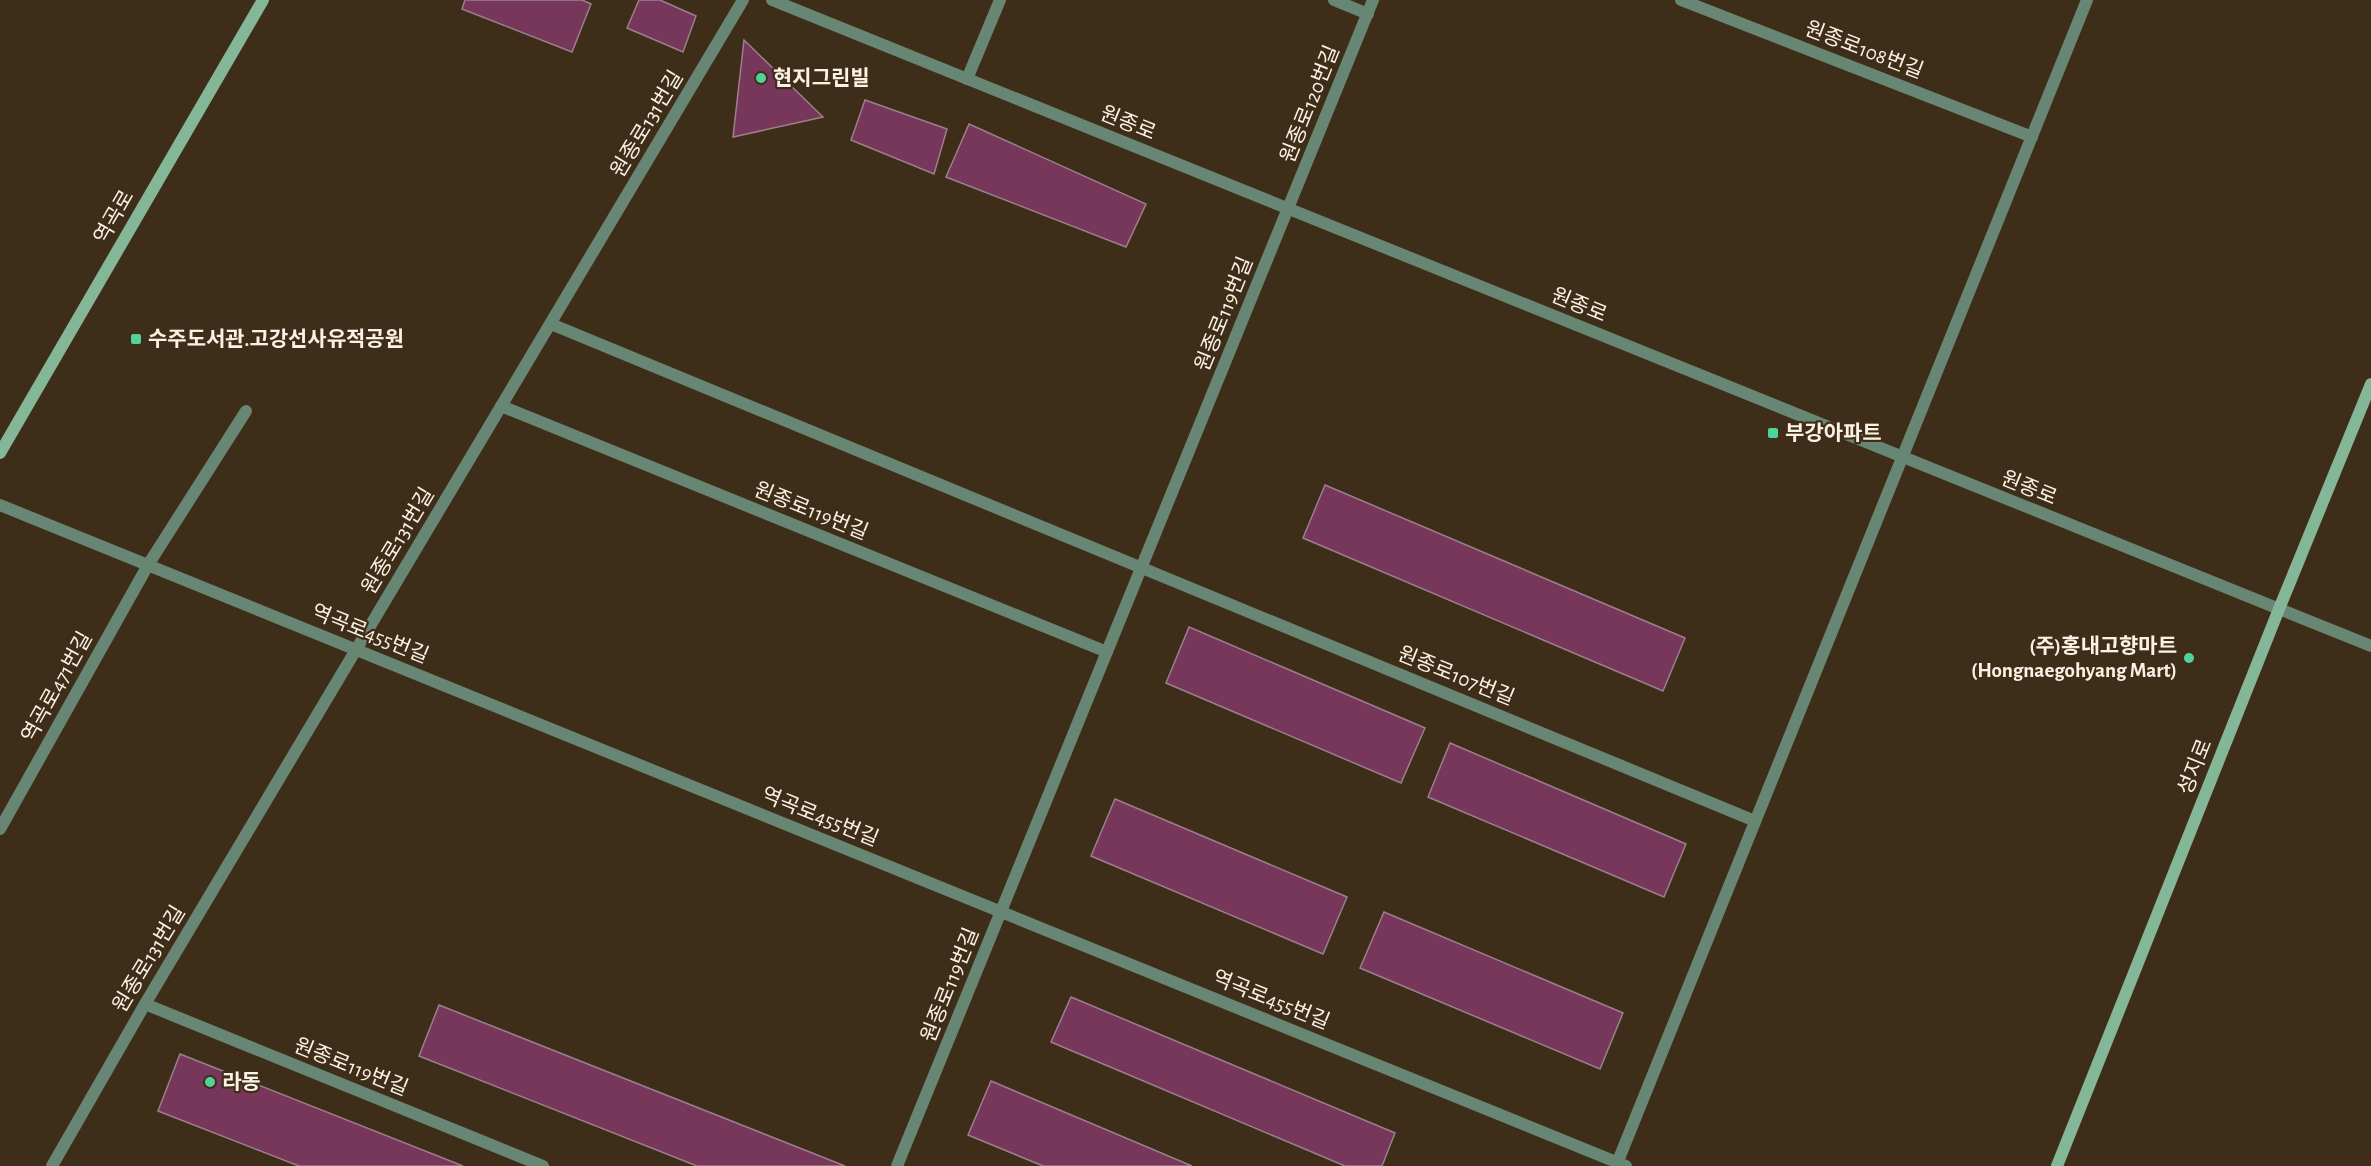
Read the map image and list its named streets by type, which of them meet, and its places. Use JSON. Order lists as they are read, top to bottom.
{
  "streets": {
    "street": [
      "원종로108번길",
      "원종로120번길",
      "원종로",
      "원종로131번길",
      "역곡로",
      "원종로119번길",
      "역곡로455번길",
      "원종로107번길",
      "역곡로471번길",
      "성지로"
    ]
  },
  "crossings": [
    ["원종로120번길", "원종로"],
    ["원종로120번길", "원종로119번길"],
    ["원종로", "원종로119번길"],
    ["원종로", "성지로"],
    ["원종로131번길", "원종로119번길"],
    ["원종로131번길", "역곡로455번길"],
    ["원종로119번길", "역곡로455번길"],
    ["원종로119번길", "원종로107번길"],
    ["역곡로455번길", "역곡로471번길"]
  ],
  "places": {
    "other": ["현지그린빌", "(주)홍내고향마트 (Hongnaegohyang Mart)", "라동"],
    "transit": ["수주도서관.고강선사유적공원", "부강아파트"]
  }
}
